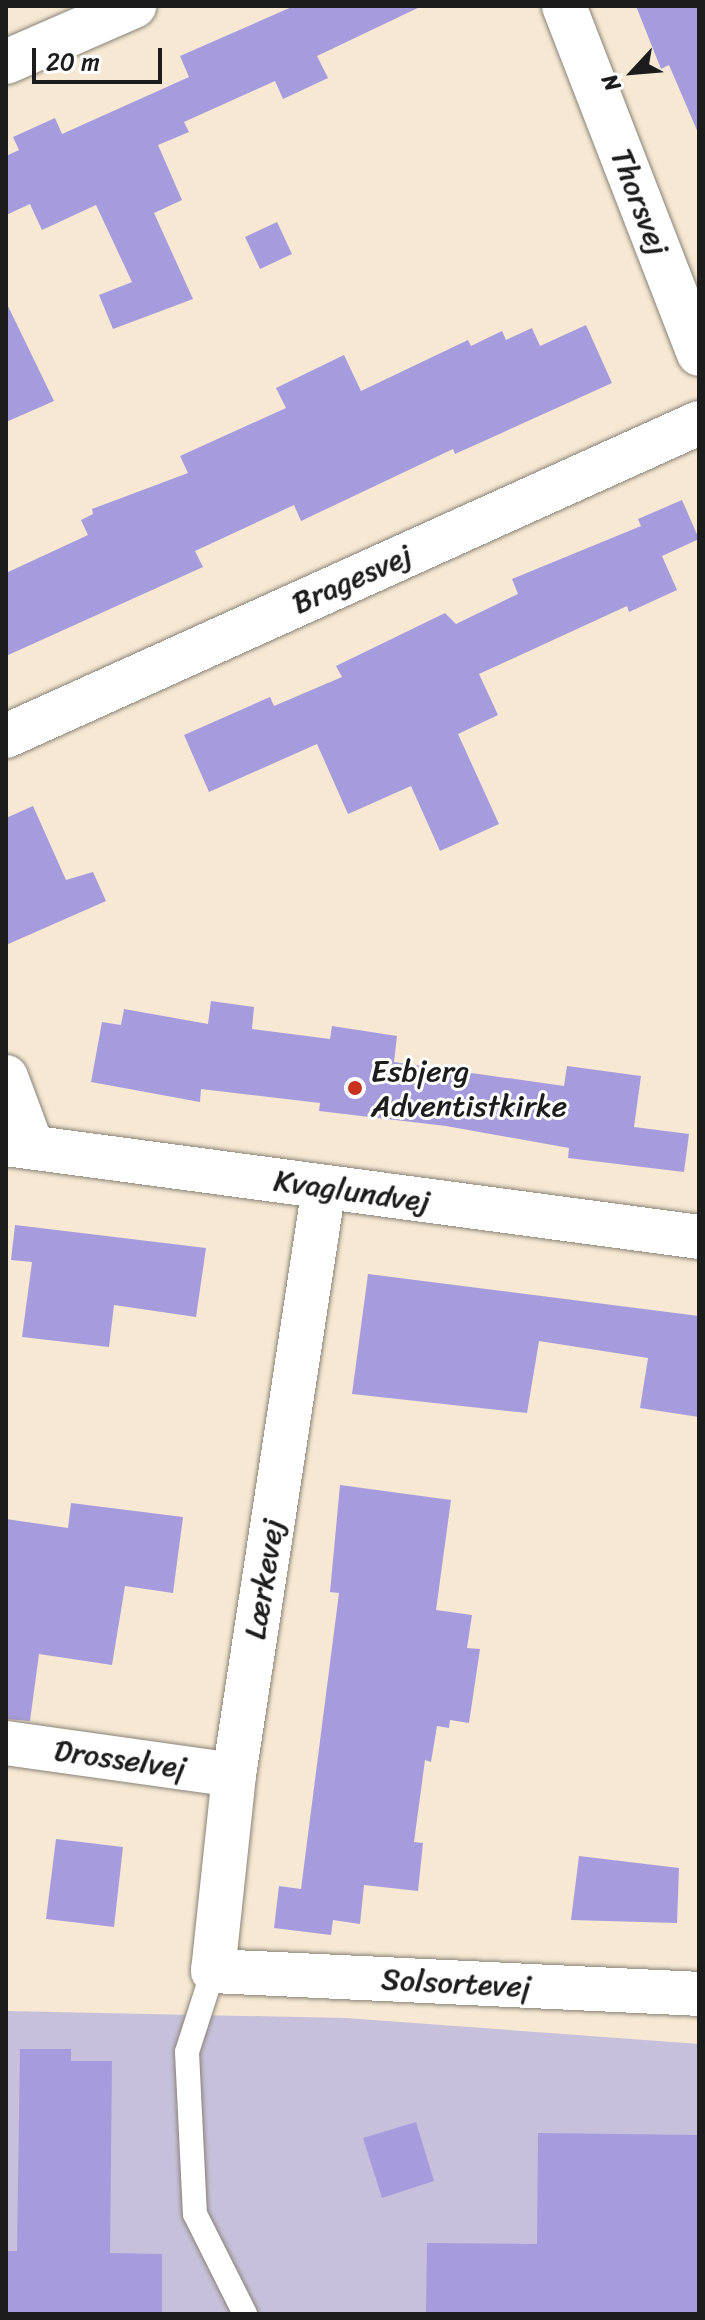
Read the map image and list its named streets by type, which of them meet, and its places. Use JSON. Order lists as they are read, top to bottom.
{
  "streets": {
    "street": [
      "Thorsvej",
      "Bragesvej",
      "Kvaglundvej",
      "Lærkevej",
      "Drosselvej",
      "Solsortevej"
    ]
  },
  "crossings": [
    ["Kvaglundvej", "Lærkevej"],
    ["Lærkevej", "Drosselvej"],
    ["Lærkevej", "Solsortevej"]
  ],
  "places": ["Esbjerg Adventistkirke"],
  "scale_bar": "20 m",
  "north": "bottom left"
}
